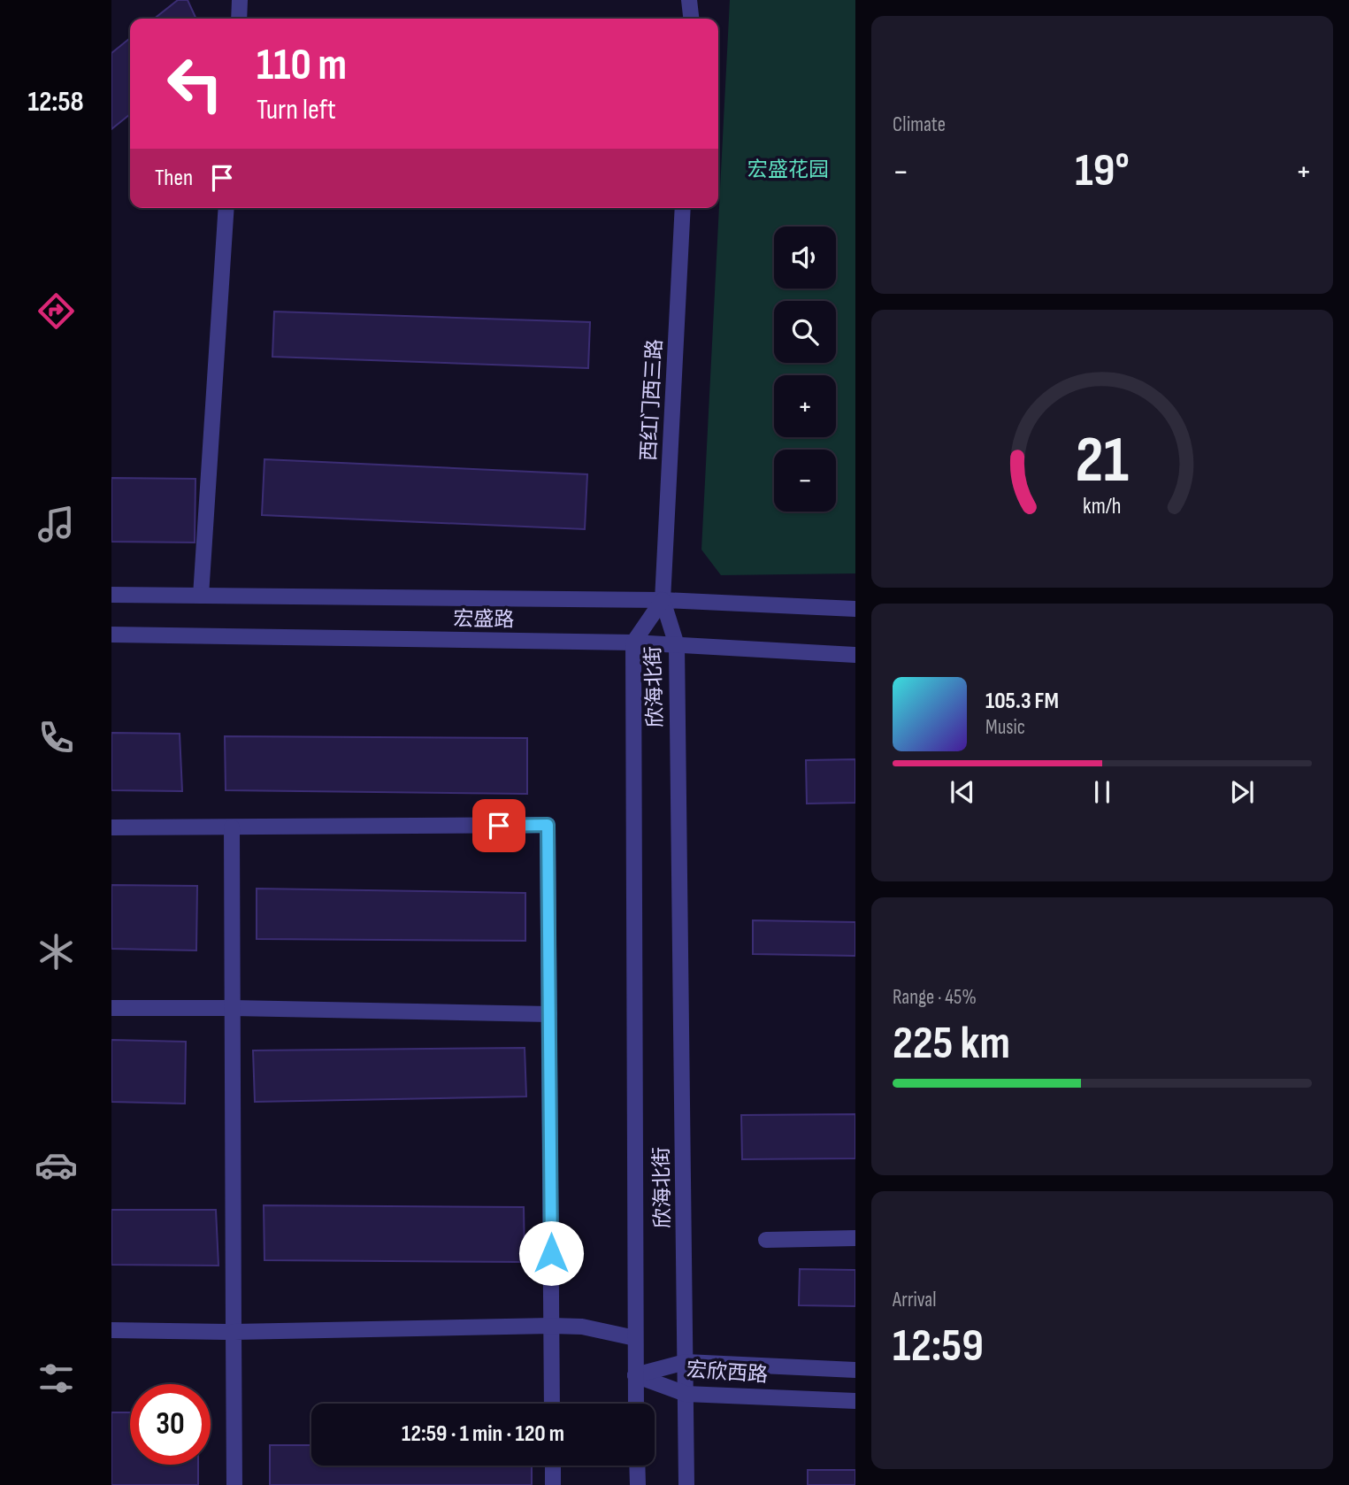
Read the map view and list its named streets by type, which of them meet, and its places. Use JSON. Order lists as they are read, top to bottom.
{
  "streets": {
    "street": [
      "西红门西三路",
      "宏盛路",
      "欣海北街",
      "宏欣西路"
    ]
  },
  "crossings": [
    ["西红门西三路", "宏盛路"],
    ["西红门西三路", "欣海北街"],
    ["宏盛路", "欣海北街"],
    ["欣海北街", "宏欣西路"]
  ],
  "parks": ["宏盛花园"],
  "page": {
    "tabs": "12:58",
    "tile": [
      "Climate",
      ["Range · 45%", "225 km"],
      ["Arrival", "12:59"]
    ],
    "turn": ["110 m", "Turn left"],
    "heat": ["−", "19°", "+"],
    "then": "Then",
    "map_buttons": ["+", "−"],
    "song": ["105.3 FM", "Music"],
    "limit": "30",
    "trip": "12:59 · 1 min · 120 m",
    "gauge": ["21", "km/h"]
  }
}
